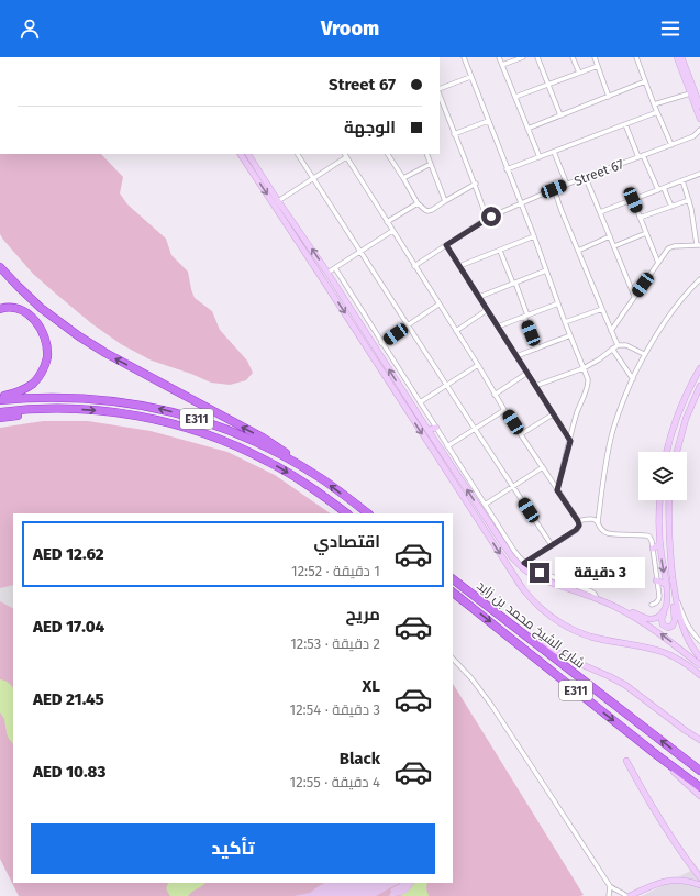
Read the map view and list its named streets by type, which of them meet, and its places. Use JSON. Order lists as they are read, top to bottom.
{
  "streets": {
    "highway": ["E311", "شارع الشيخ محمد بن زايد"],
    "street": ["Street 67"]
  },
  "page": {
    "header": "Vroom",
    "banner": ["Street 67", "الوجهة"],
    "list": [
      {
        "name": "اقتصادي",
        "note": "1 دقيقة · 12:52",
        "value": "AED 12.62"
      },
      {
        "name": "مريح",
        "note": "2 دقيقة · 12:53",
        "value": "AED 17.04"
      },
      {
        "name": "XL",
        "note": "3 دقيقة · 12:54",
        "value": "AED 21.45"
      },
      {
        "name": "Black",
        "note": "4 دقيقة · 12:55",
        "value": "AED 10.83"
      }
    ],
    "bubble": "3 دقيقة",
    "buttons": "تأكيد"
  }
}
